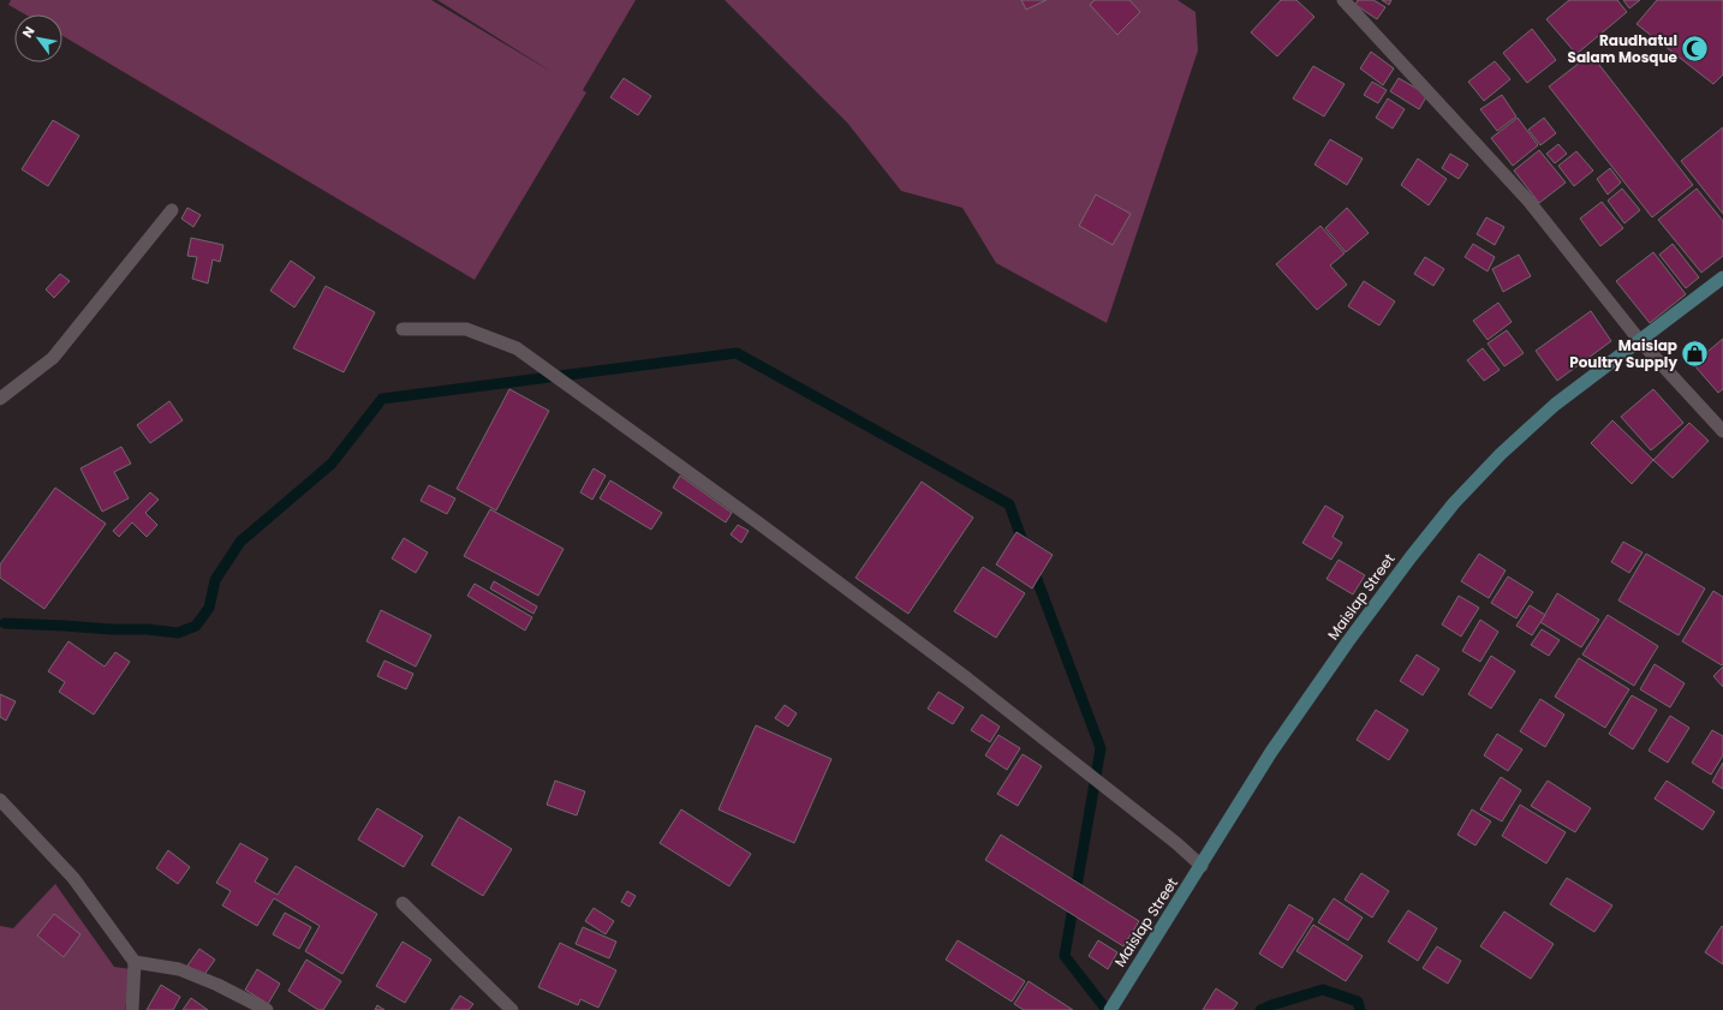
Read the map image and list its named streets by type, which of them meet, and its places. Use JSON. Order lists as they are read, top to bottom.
{
  "streets": {
    "main road": ["Maislap Street"]
  },
  "places": {
    "mosque": ["Raudhatul Salam Mosque"],
    "shop": ["Maislap Poultry Supply"]
  },
  "north": "top left"
}
